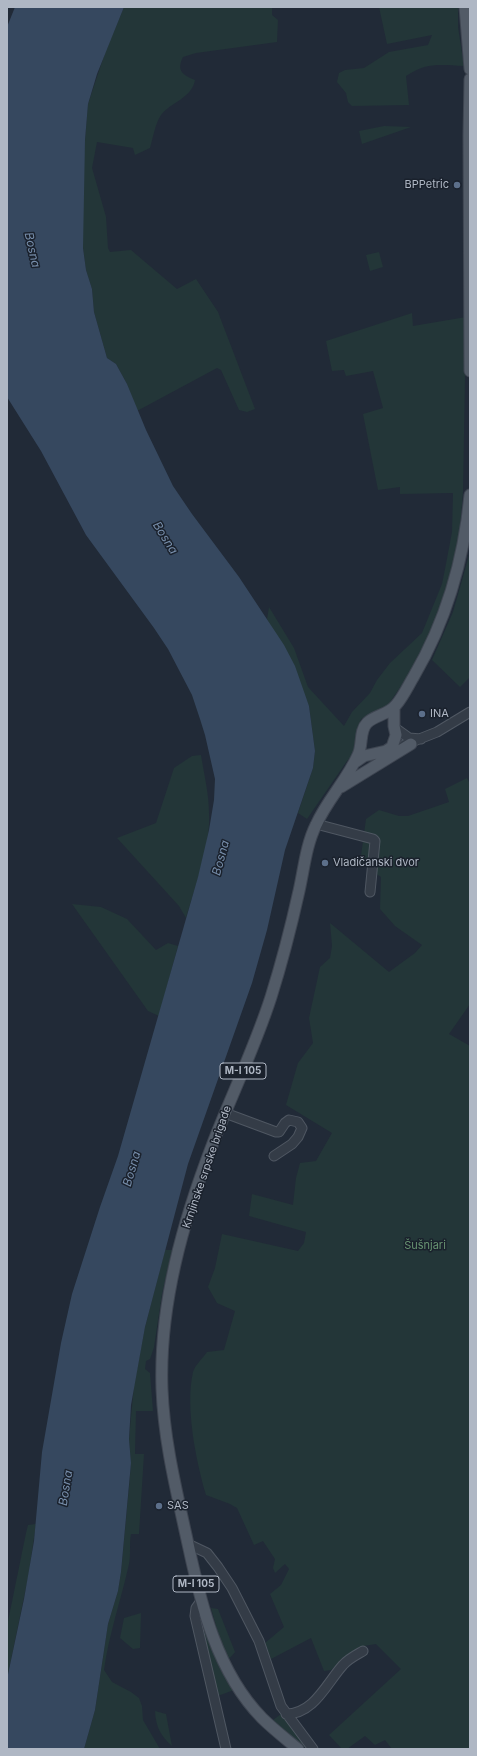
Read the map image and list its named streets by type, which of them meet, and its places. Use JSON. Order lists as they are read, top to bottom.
{
  "streets": {
    "main road": ["M-I 105", "Krnjinske srpske brigade"]
  },
  "crossings": [
    ["M-I 105", "Krnjinske srpske brigade"]
  ],
  "water": ["Bosna"],
  "parks": ["Šušnjari"],
  "places": [
    "BPPetric",
    "INA",
    "Vladičanski dvor",
    "SAS"
  ]
}
